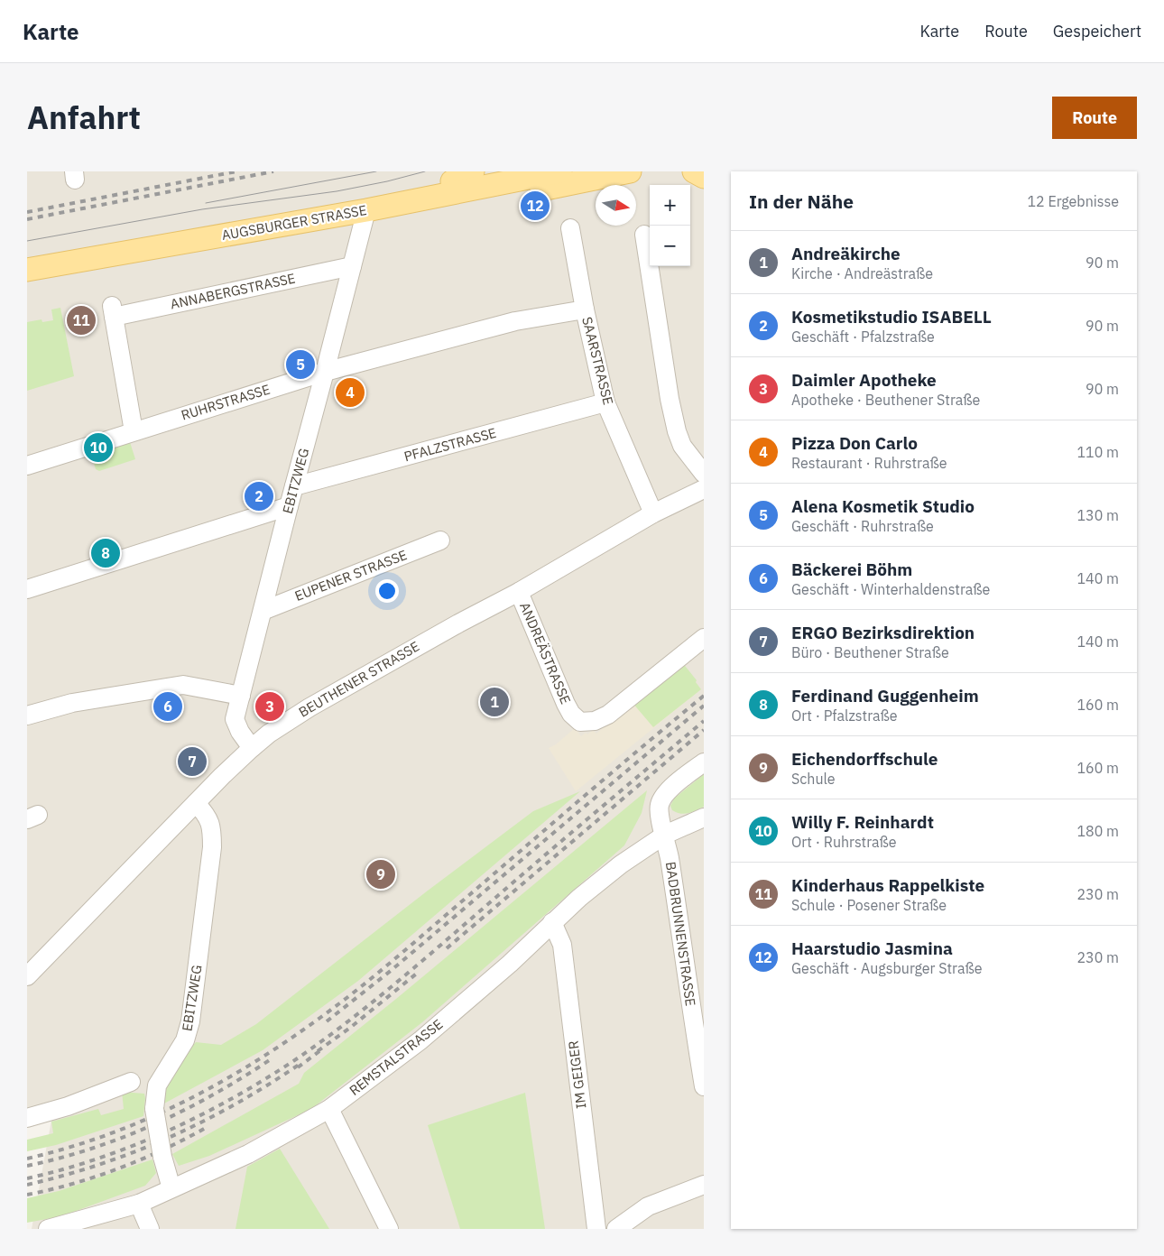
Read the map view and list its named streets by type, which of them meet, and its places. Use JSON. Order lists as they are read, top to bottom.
{
  "streets": {
    "main road": ["AUGSBURGER STRASSE"],
    "street": [
      "ANNABERGSTRASSE",
      "SAARSTRASSE",
      "RUHRSTRASSE",
      "PFALZSTRASSE",
      "EBITZWEG",
      "EUPENER STRASSE",
      "ANDREÄSTRASSE",
      "BEUTHENER STRASSE",
      "BADBRUNNENSTRASSE",
      "REMSTALSTRASSE",
      "IM GEIGER"
    ]
  },
  "crossings": [
    ["AUGSBURGER STRASSE", "EBITZWEG"],
    ["ANNABERGSTRASSE", "RUHRSTRASSE"],
    ["ANNABERGSTRASSE", "EBITZWEG"],
    ["SAARSTRASSE", "RUHRSTRASSE"],
    ["SAARSTRASSE", "PFALZSTRASSE"],
    ["SAARSTRASSE", "BEUTHENER STRASSE"],
    ["RUHRSTRASSE", "EBITZWEG"],
    ["PFALZSTRASSE", "EBITZWEG"],
    ["EBITZWEG", "EUPENER STRASSE"],
    ["EBITZWEG", "BEUTHENER STRASSE"],
    ["EBITZWEG", "REMSTALSTRASSE"],
    ["ANDREÄSTRASSE", "BEUTHENER STRASSE"],
    ["BADBRUNNENSTRASSE", "REMSTALSTRASSE"],
    ["REMSTALSTRASSE", "IM GEIGER"]
  ],
  "north": "right",
  "page": {
    "header": "Karte",
    "nav": ["Karte", "Route", "Gespeichert"],
    "title": "Anfahrt",
    "buttons": "Route",
    "heading": ["In der Nähe", "12 Ergebnisse"],
    "map_buttons": ["+", "−"],
    "pins": [
      "12",
      "11",
      "5",
      "4",
      "10",
      "2",
      "8",
      "1",
      "3",
      "6",
      "7",
      "9"
    ],
    "list": [
      {
        "mark": "1",
        "name": "Andreäkirche",
        "note": "Kirche · Andreästraße",
        "value": "90 m"
      },
      {
        "mark": "2",
        "name": "Kosmetikstudio ISABELL",
        "note": "Geschäft · Pfalzstraße",
        "value": "90 m"
      },
      {
        "mark": "3",
        "name": "Daimler Apotheke",
        "note": "Apotheke · Beuthener Straße",
        "value": "90 m"
      },
      {
        "mark": "4",
        "name": "Pizza Don Carlo",
        "note": "Restaurant · Ruhrstraße",
        "value": "110 m"
      },
      {
        "mark": "5",
        "name": "Alena Kosmetik Studio",
        "note": "Geschäft · Ruhrstraße",
        "value": "130 m"
      },
      {
        "mark": "6",
        "name": "Bäckerei Böhm",
        "note": "Geschäft · Winterhaldenstraße",
        "value": "140 m"
      },
      {
        "mark": "7",
        "name": "ERGO Bezirksdirektion",
        "note": "Büro · Beuthener Straße",
        "value": "140 m"
      },
      {
        "mark": "8",
        "name": "Ferdinand Guggenheim",
        "note": "Ort · Pfalzstraße",
        "value": "160 m"
      },
      {
        "mark": "9",
        "name": "Eichendorffschule",
        "note": "Schule",
        "value": "160 m"
      },
      {
        "mark": "10",
        "name": "Willy F. Reinhardt",
        "note": "Ort · Ruhrstraße",
        "value": "180 m"
      },
      {
        "mark": "11",
        "name": "Kinderhaus Rappelkiste",
        "note": "Schule · Posener Straße",
        "value": "230 m"
      },
      {
        "mark": "12",
        "name": "Haarstudio Jasmina",
        "note": "Geschäft · Augsburger Straße",
        "value": "230 m"
      }
    ]
  }
}
